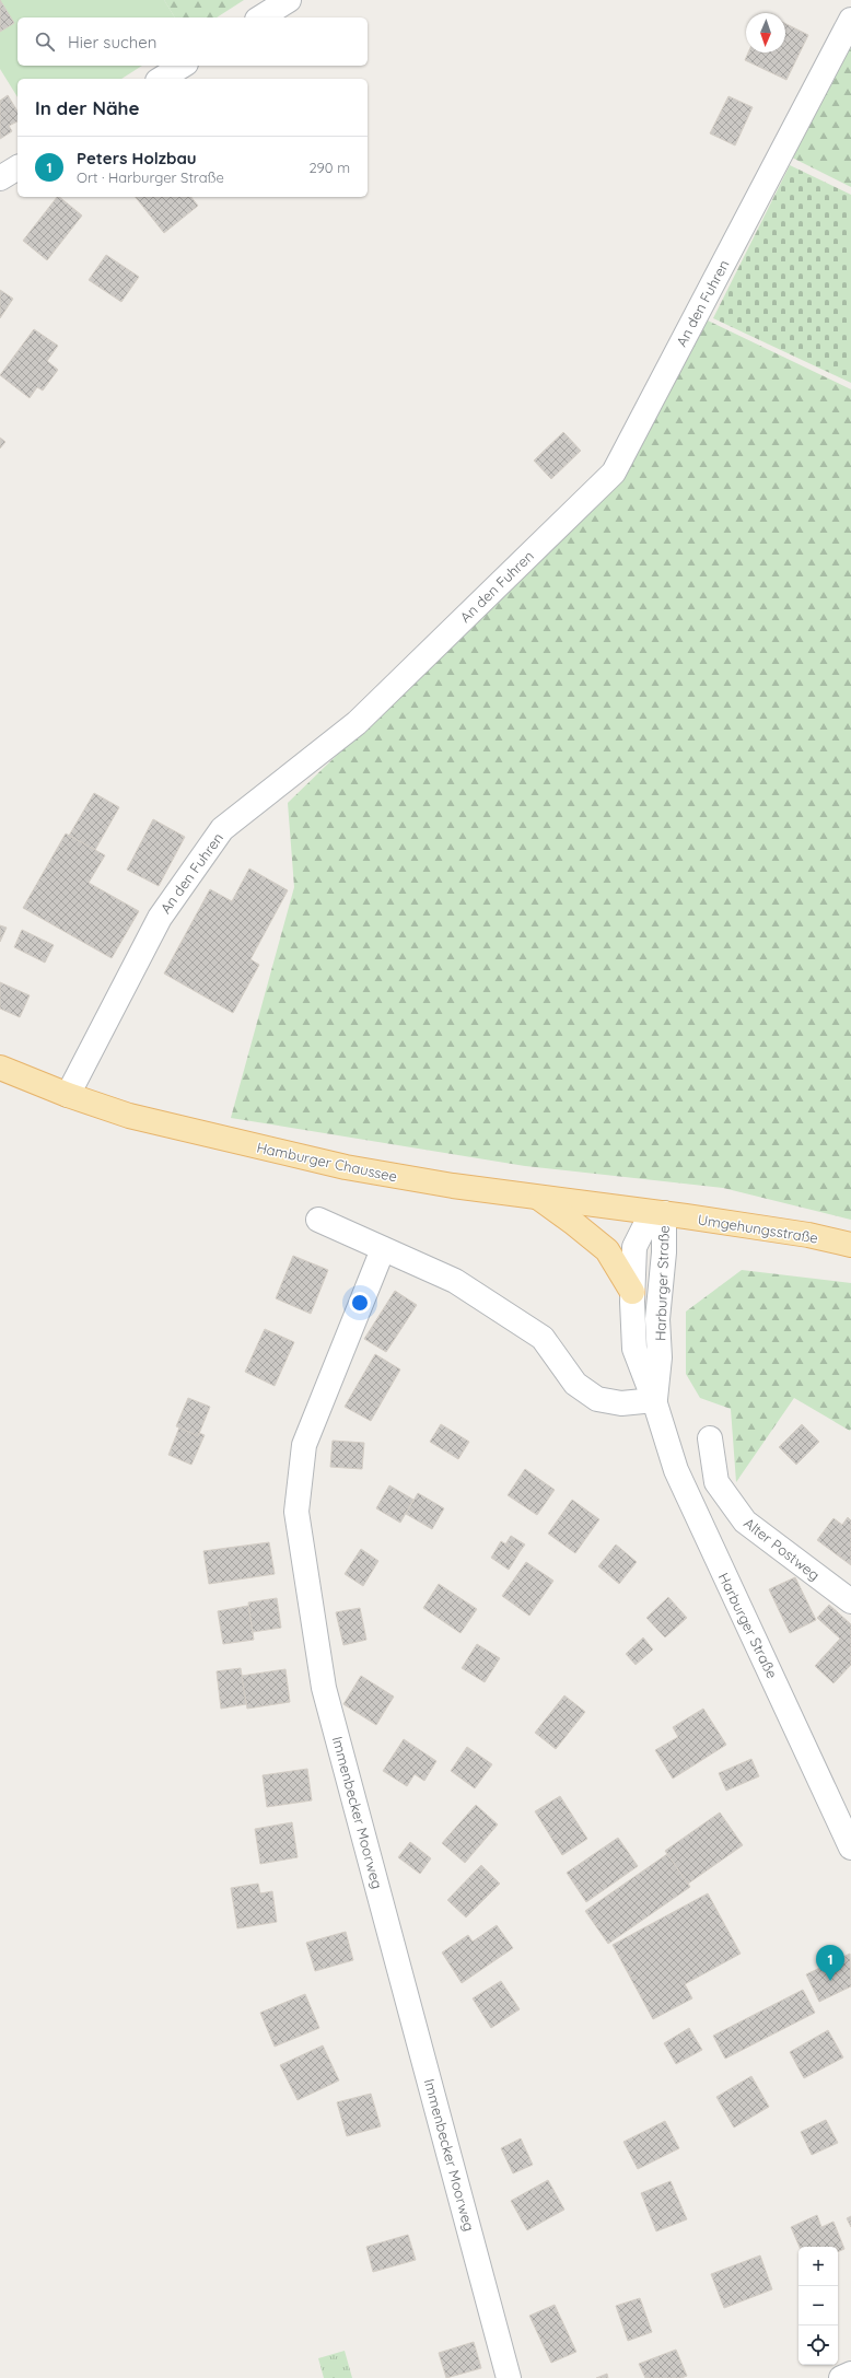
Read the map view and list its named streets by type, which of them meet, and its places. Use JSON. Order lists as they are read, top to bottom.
{
  "streets": {
    "main road": ["Hamburger Chaussee", "Umgehungsstraße"],
    "street": [
      "An den Fuhren",
      "Harburger Straße",
      "Alter Postweg",
      "Immenbecker Moorweg"
    ]
  },
  "crossings": [
    ["An den Fuhren", "Hamburger Chaussee"],
    ["Hamburger Chaussee", "Umgehungsstraße"],
    ["Hamburger Chaussee", "Harburger Straße"],
    ["Umgehungsstraße", "Harburger Straße"]
  ],
  "north": "bottom",
  "page": {
    "search": "Hier suchen",
    "heading": "In der Nähe",
    "list": [
      {
        "mark": "1",
        "name": "Peters Holzbau",
        "note": "Ort · Harburger Straße",
        "value": "290 m"
      }
    ],
    "pins": "1",
    "map_buttons": ["+", "−"]
  }
}
